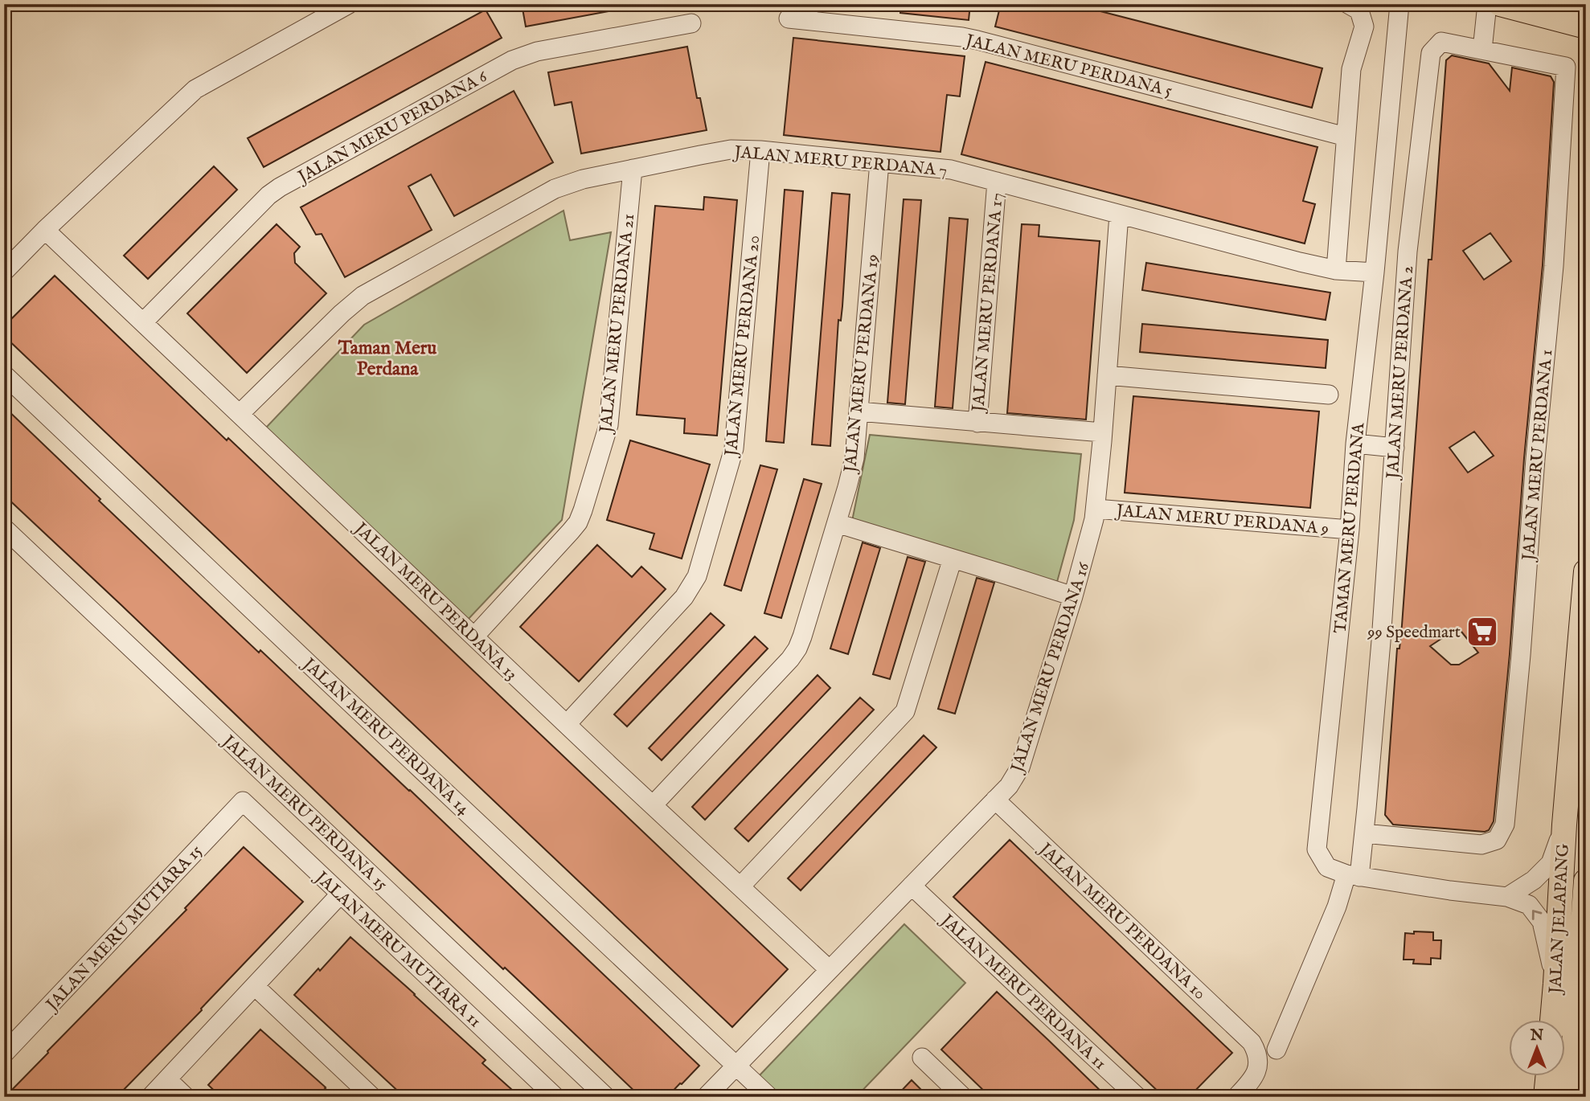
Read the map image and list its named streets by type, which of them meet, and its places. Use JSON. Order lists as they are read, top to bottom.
{
  "streets": {
    "main road": ["JALAN JELAPANG"],
    "street": [
      "JALAN MERU PERDANA 5",
      "JALAN MERU PERDANA 6",
      "JALAN MERU PERDANA 7",
      "JALAN MERU PERDANA 17",
      "JALAN MERU PERDANA 21",
      "JALAN MERU PERDANA 20",
      "JALAN MERU PERDANA 19",
      "JALAN MERU PERDANA 2",
      "JALAN MERU PERDANA 1",
      "JALAN MERU PERDANA 9",
      "TAMAN MERU PERDANA",
      "JALAN MERU PERDANA 13",
      "JALAN MERU PERDANA 16",
      "JALAN MERU PERDANA 14",
      "JALAN MERU PERDANA 15",
      "JALAN MERU PERDANA 10",
      "JALAN MERU MUTIARA 15",
      "JALAN MERU MUTIARA 11",
      "JALAN MERU PERDANA 11"
    ]
  },
  "crossings": [
    ["JALAN MERU PERDANA 6", "JALAN MERU PERDANA 13"],
    ["JALAN MERU PERDANA 7", "JALAN MERU PERDANA 17"],
    ["JALAN MERU PERDANA 7", "JALAN MERU PERDANA 21"],
    ["JALAN MERU PERDANA 7", "JALAN MERU PERDANA 20"],
    ["JALAN MERU PERDANA 7", "JALAN MERU PERDANA 19"],
    ["JALAN MERU PERDANA 7", "TAMAN MERU PERDANA"],
    ["JALAN MERU PERDANA 7", "JALAN MERU PERDANA 13"],
    ["JALAN MERU PERDANA 7", "JALAN MERU PERDANA 16"],
    ["JALAN MERU PERDANA 21", "JALAN MERU PERDANA 13"],
    ["JALAN MERU PERDANA 20", "JALAN MERU PERDANA 13"],
    ["JALAN MERU PERDANA 19", "JALAN MERU PERDANA 13"],
    ["JALAN MERU PERDANA 2", "JALAN MERU PERDANA 1"],
    ["JALAN MERU PERDANA 2", "TAMAN MERU PERDANA"],
    ["JALAN MERU PERDANA 9", "TAMAN MERU PERDANA"],
    ["JALAN MERU PERDANA 9", "JALAN MERU PERDANA 16"],
    ["TAMAN MERU PERDANA", "JALAN JELAPANG"],
    ["JALAN MERU PERDANA 13", "JALAN MERU PERDANA 16"],
    ["JALAN MERU PERDANA 16", "JALAN MERU PERDANA 14"],
    ["JALAN MERU PERDANA 16", "JALAN MERU PERDANA 10"],
    ["JALAN MERU PERDANA 16", "JALAN MERU PERDANA 11"],
    ["JALAN MERU MUTIARA 15", "JALAN MERU MUTIARA 11"]
  ],
  "districts": ["Taman Meru Perdana"],
  "places": {
    "supermarket": ["99 Speedmart"]
  },
  "north": "top"
}
